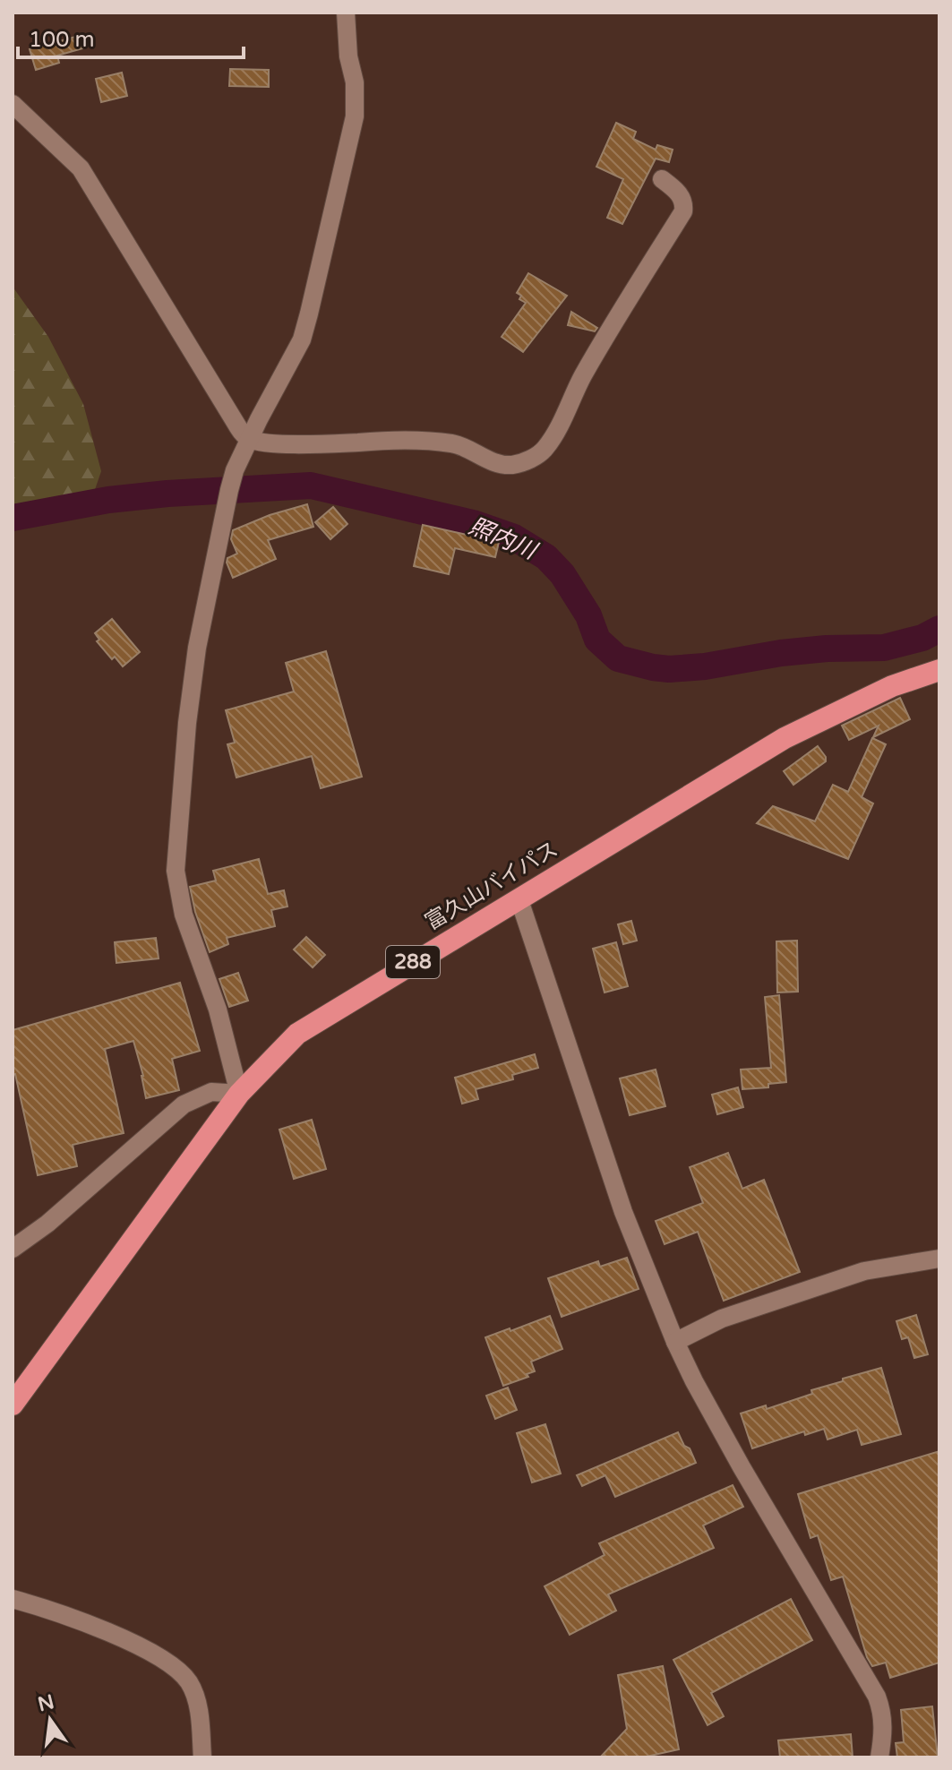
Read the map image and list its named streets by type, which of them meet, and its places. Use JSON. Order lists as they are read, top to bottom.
{
  "streets": {
    "highway": ["富久山バイパス", "288"]
  },
  "water": ["照内川"],
  "scale_bar": "100 m",
  "north": "top"
}
